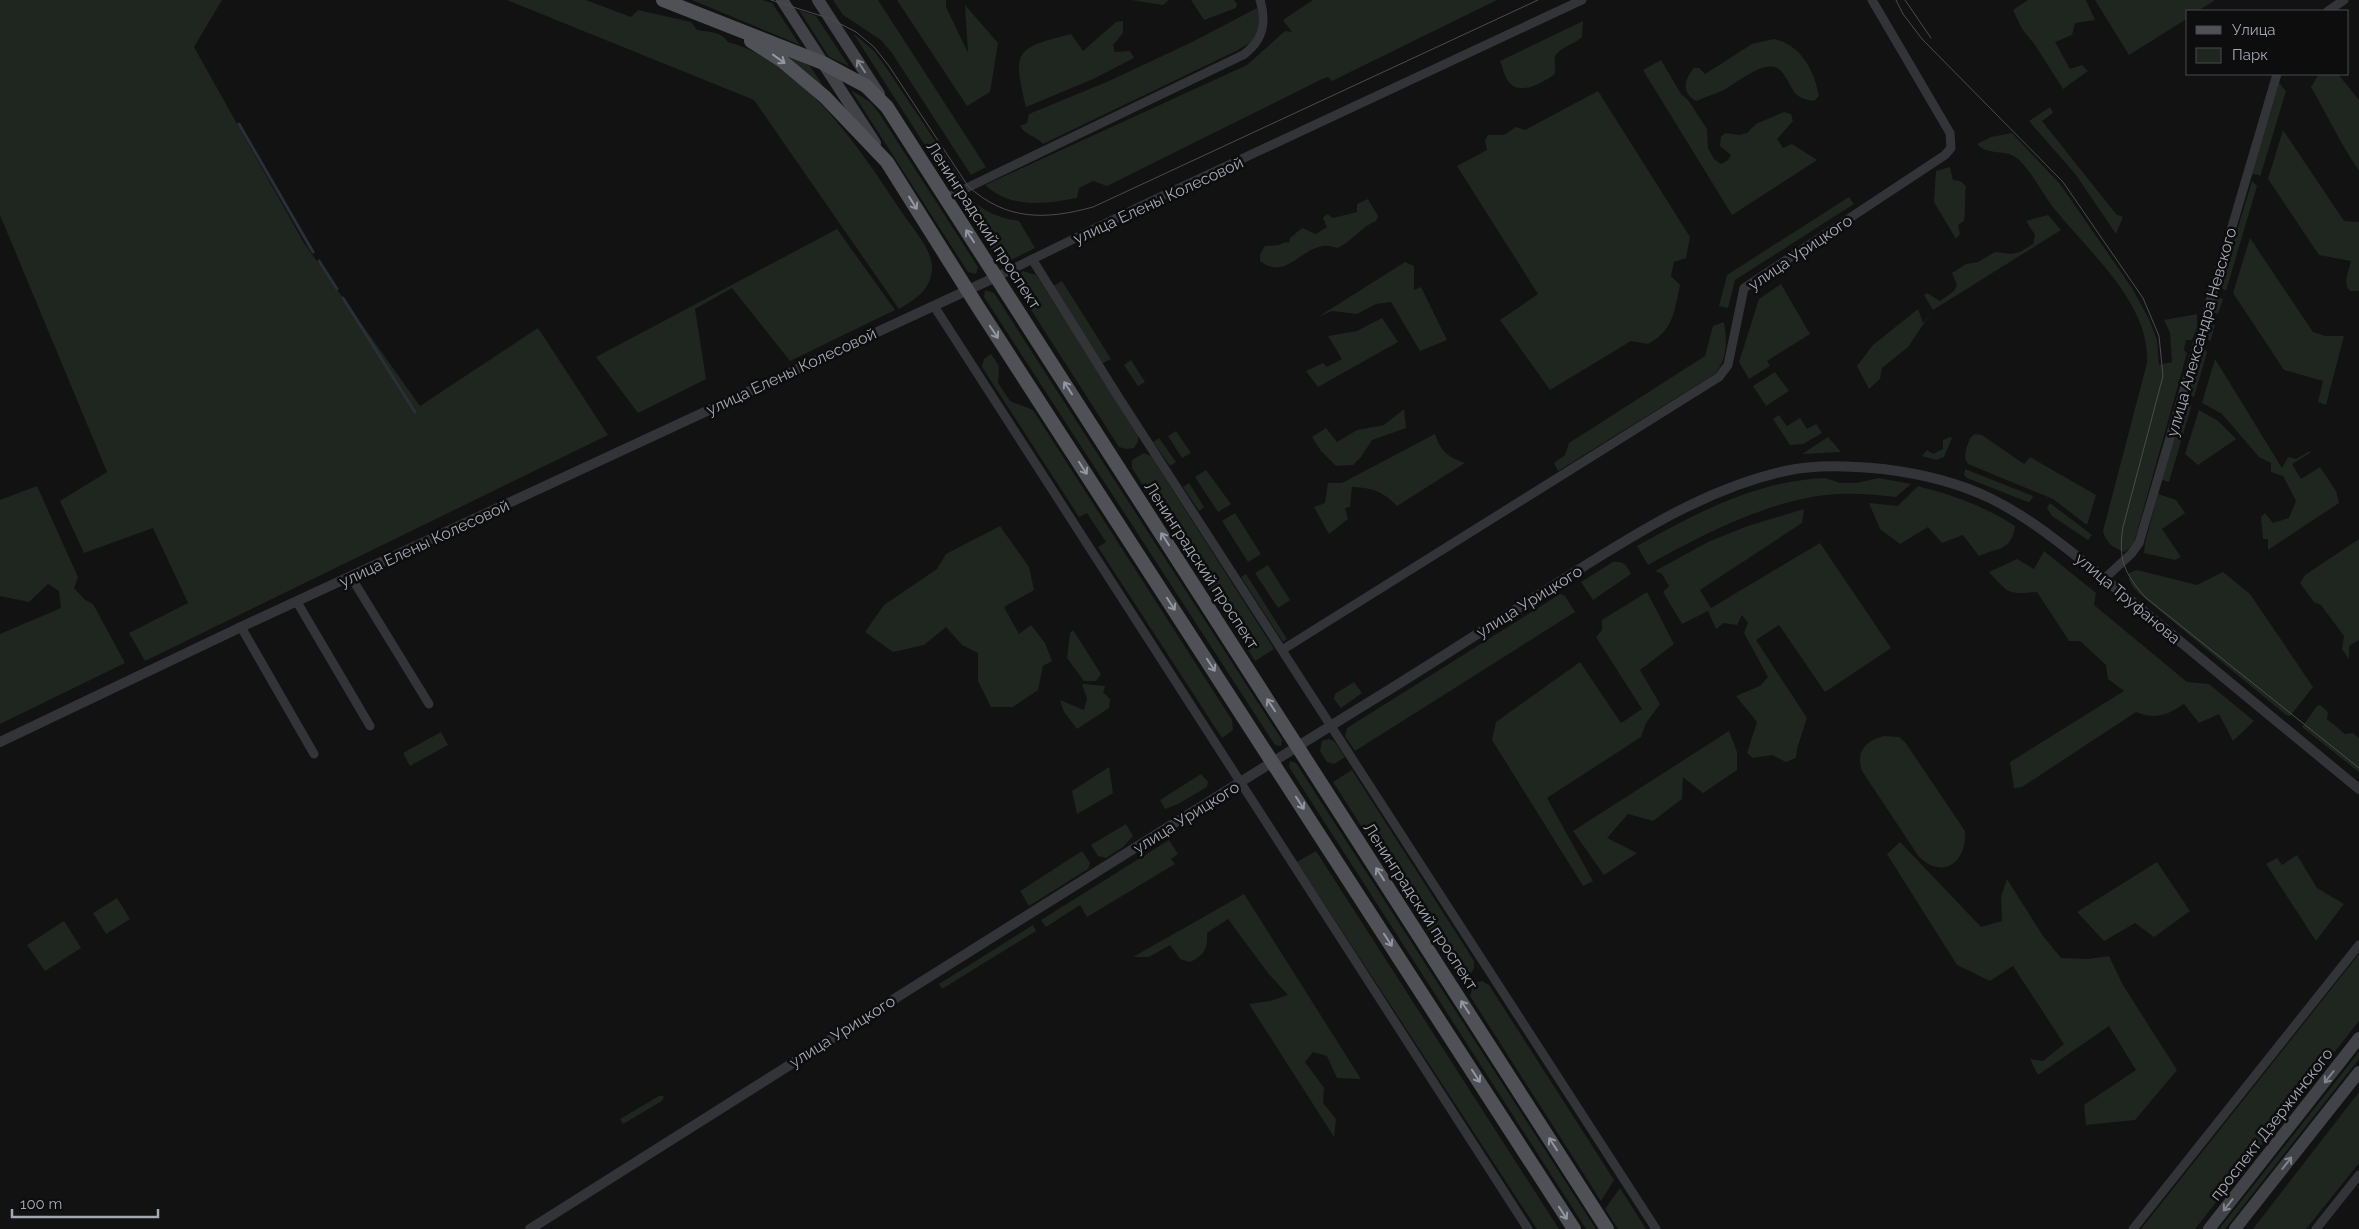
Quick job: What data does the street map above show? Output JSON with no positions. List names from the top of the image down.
{
  "streets": {
    "main road": ["Ленинградский проспект", "проспект Дзержинского"],
    "street": [
      "улица Елены Колесовой",
      "улица Урицкого",
      "улица Александра Невского",
      "улица Труфанова"
    ]
  },
  "crossings": [
    ["улица Елены Колесовой", "Ленинградский проспект"],
    ["Ленинградский проспект", "улица Урицкого"],
    ["улица Урицкого", "улица Труфанова"],
    ["улица Александра Невского", "улица Труфанова"]
  ],
  "legend": ["Улица", "Парк"],
  "scale_bar": "100 m"
}
